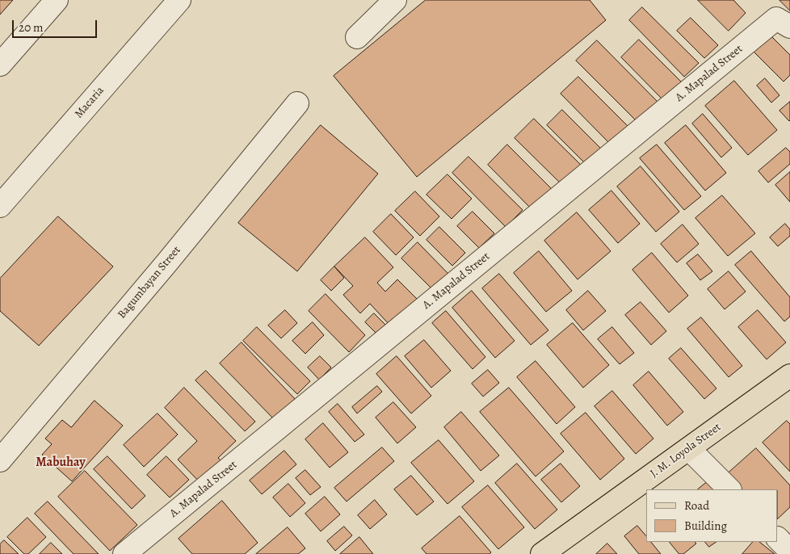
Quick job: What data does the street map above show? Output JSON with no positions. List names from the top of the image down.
{
  "streets": {
    "main road": ["J. M. Loyola Street"],
    "street": ["A. Mapalad Street", "Macaria", "Bagumbayan Street"]
  },
  "districts": ["Mabuhay"],
  "legend": ["Road", "Building"],
  "scale_bar": "20 m"
}
